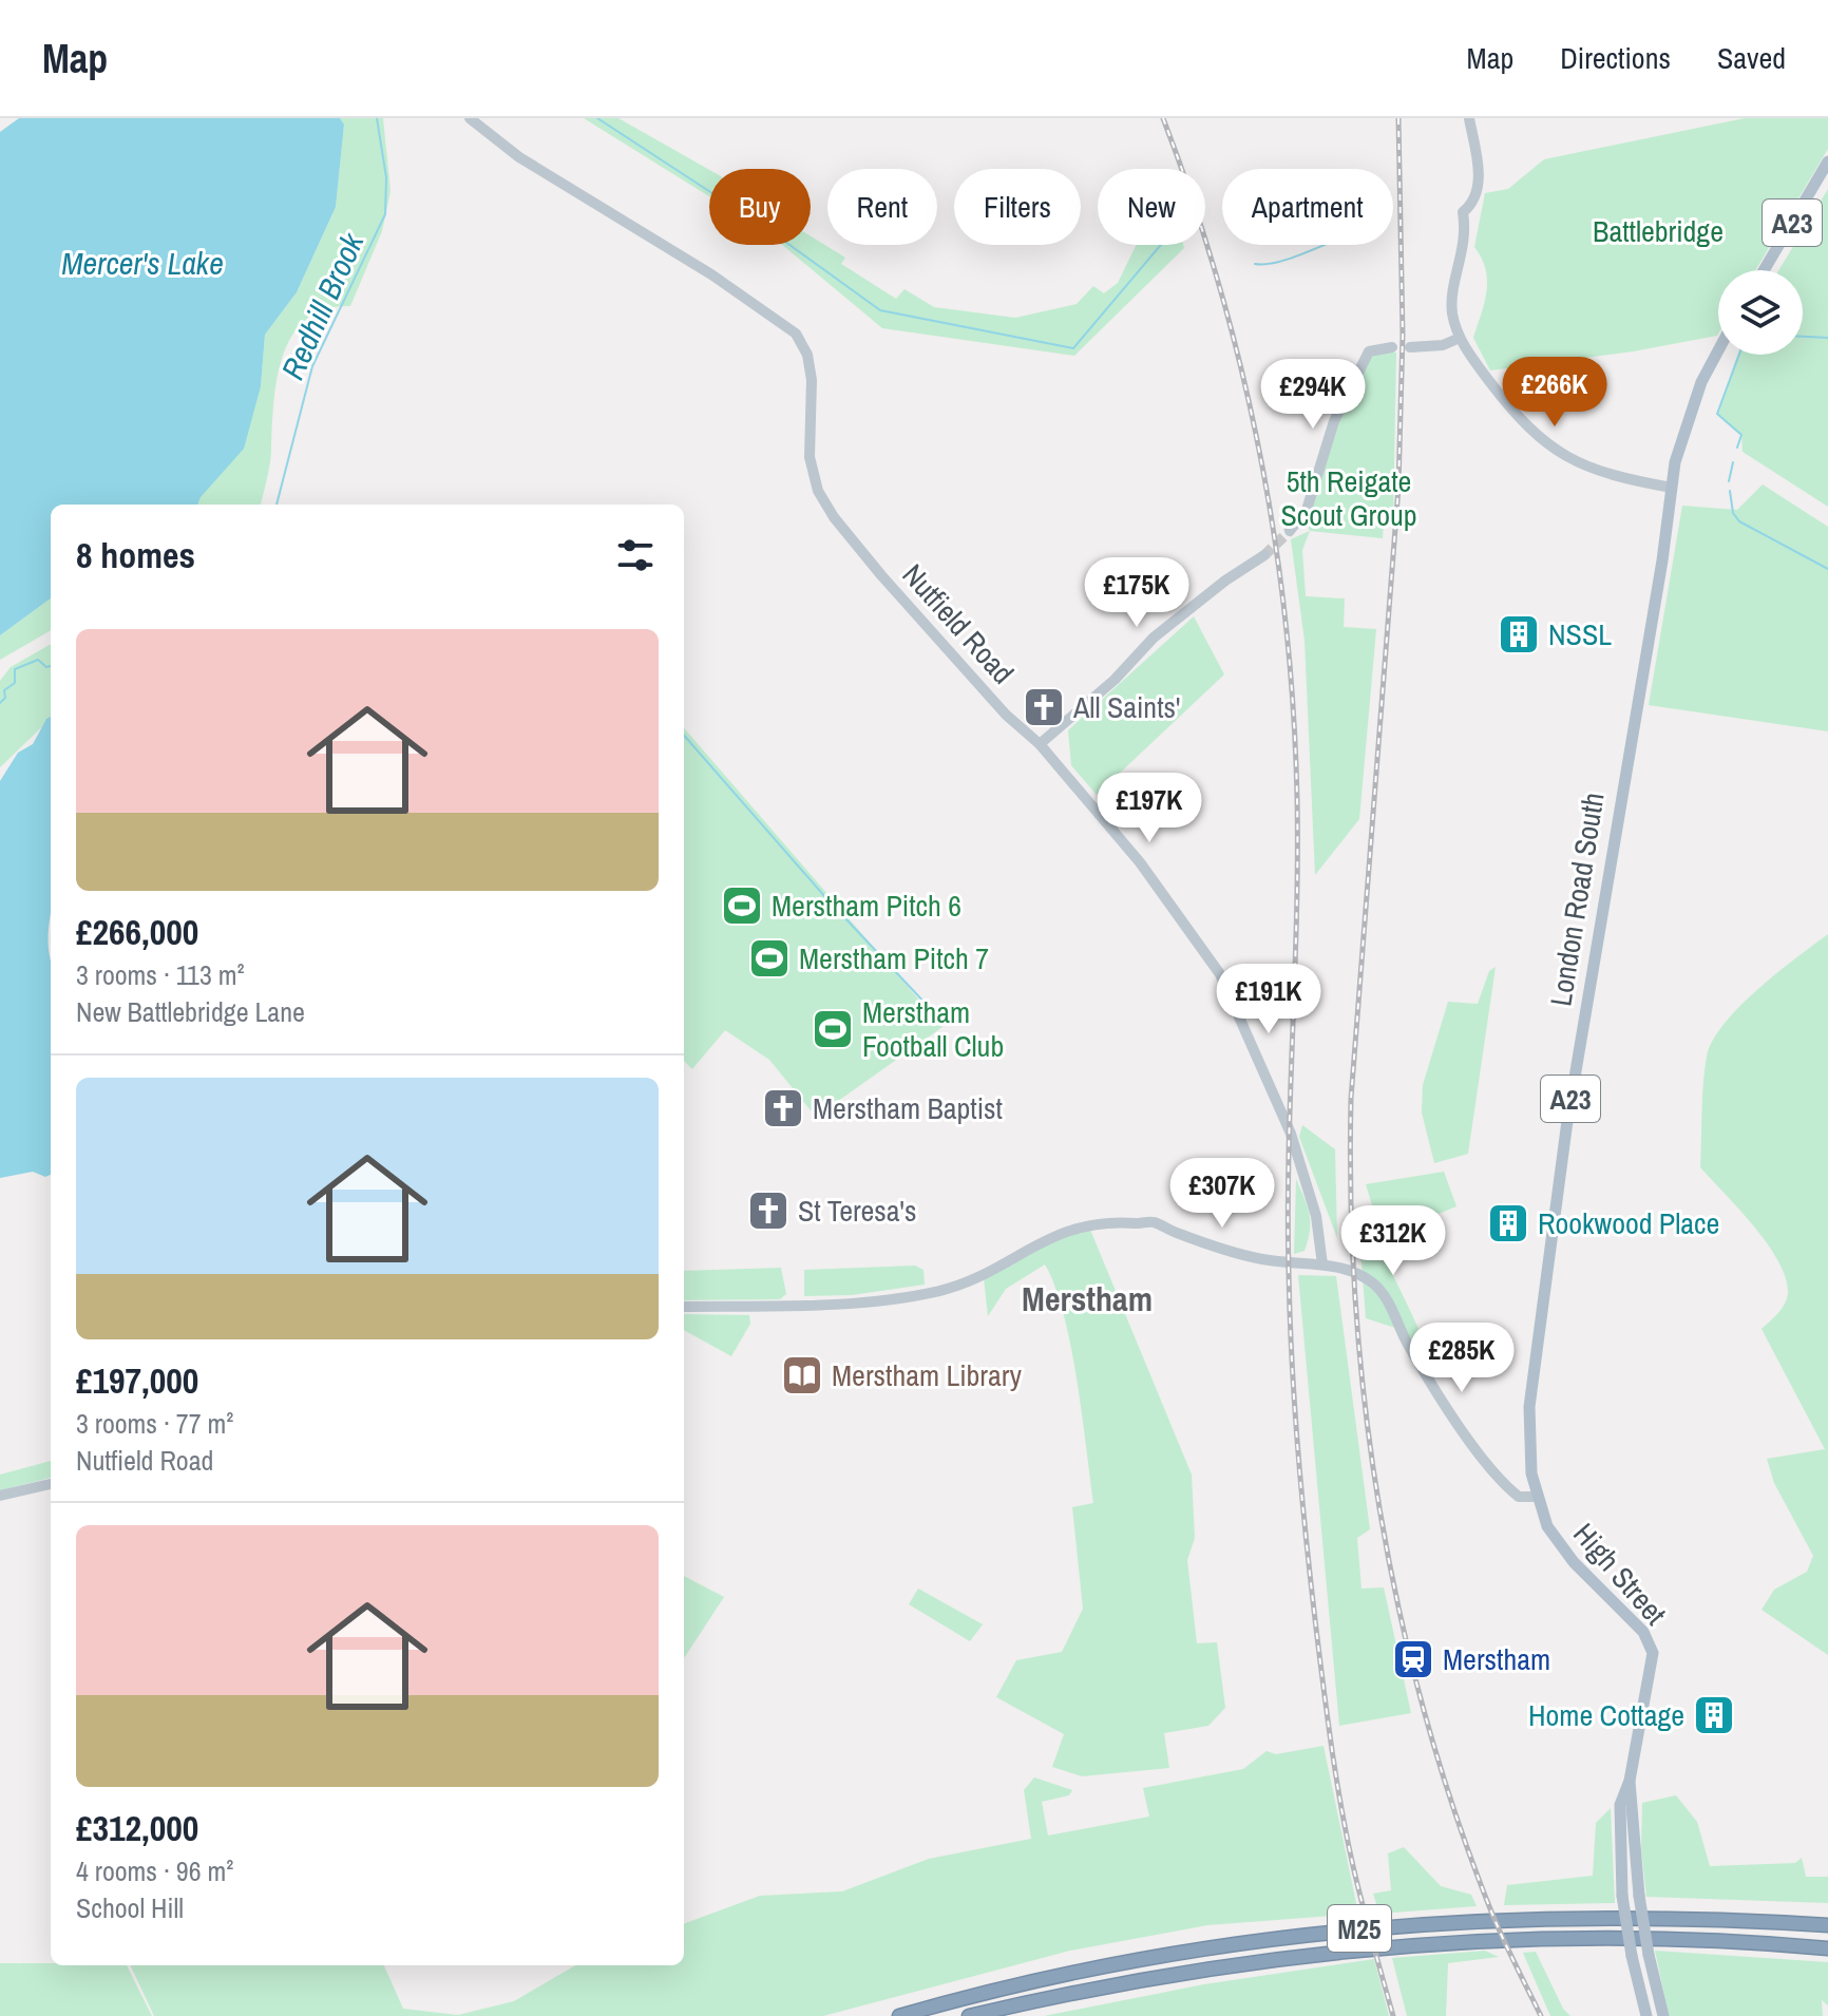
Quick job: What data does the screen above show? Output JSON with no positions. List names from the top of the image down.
{
  "streets": {
    "highway": ["M25"],
    "main road": ["A23", "London Road South", "High Street"],
    "street": ["Nutfield Road"]
  },
  "crossings": [
    ["A23", "High Street"],
    ["London Road South", "High Street"]
  ],
  "districts": ["Merstham"],
  "water": ["Mercer's Lake", "Redhill Brook"],
  "parks": ["Battlebridge", "5th Reigate Scout Group"],
  "places": {
    "building": ["NSSL", "Rookwood Place", "Home Cottage"],
    "church": ["All Saints'", "Merstham Baptist", "St Teresa's"],
    "sports": ["Merstham Pitch 6", "Merstham Pitch 7", "Merstham Football Club"],
    "library": ["Merstham Library"],
    "station": ["Merstham"]
  },
  "page": {
    "header": "Map",
    "nav": ["Map", "Directions", "Saved"],
    "chip": [
      "Buy",
      "Rent",
      "Filters",
      "New",
      "Apartment"
    ],
    "price": [
      "£266K",
      "£294K",
      "£175K",
      "£197K",
      "£191K",
      "£307K",
      "£312K",
      "£285K"
    ],
    "heading": "8 homes",
    "list": [
      {
        "name": "£266,000",
        "note": "3 rooms · 113 m² · New Battlebridge Lane"
      },
      {
        "name": "£197,000",
        "note": "3 rooms · 77 m² · Nutfield Road"
      },
      {
        "name": "£312,000",
        "note": "4 rooms · 96 m² · School Hill"
      }
    ]
  }
}
